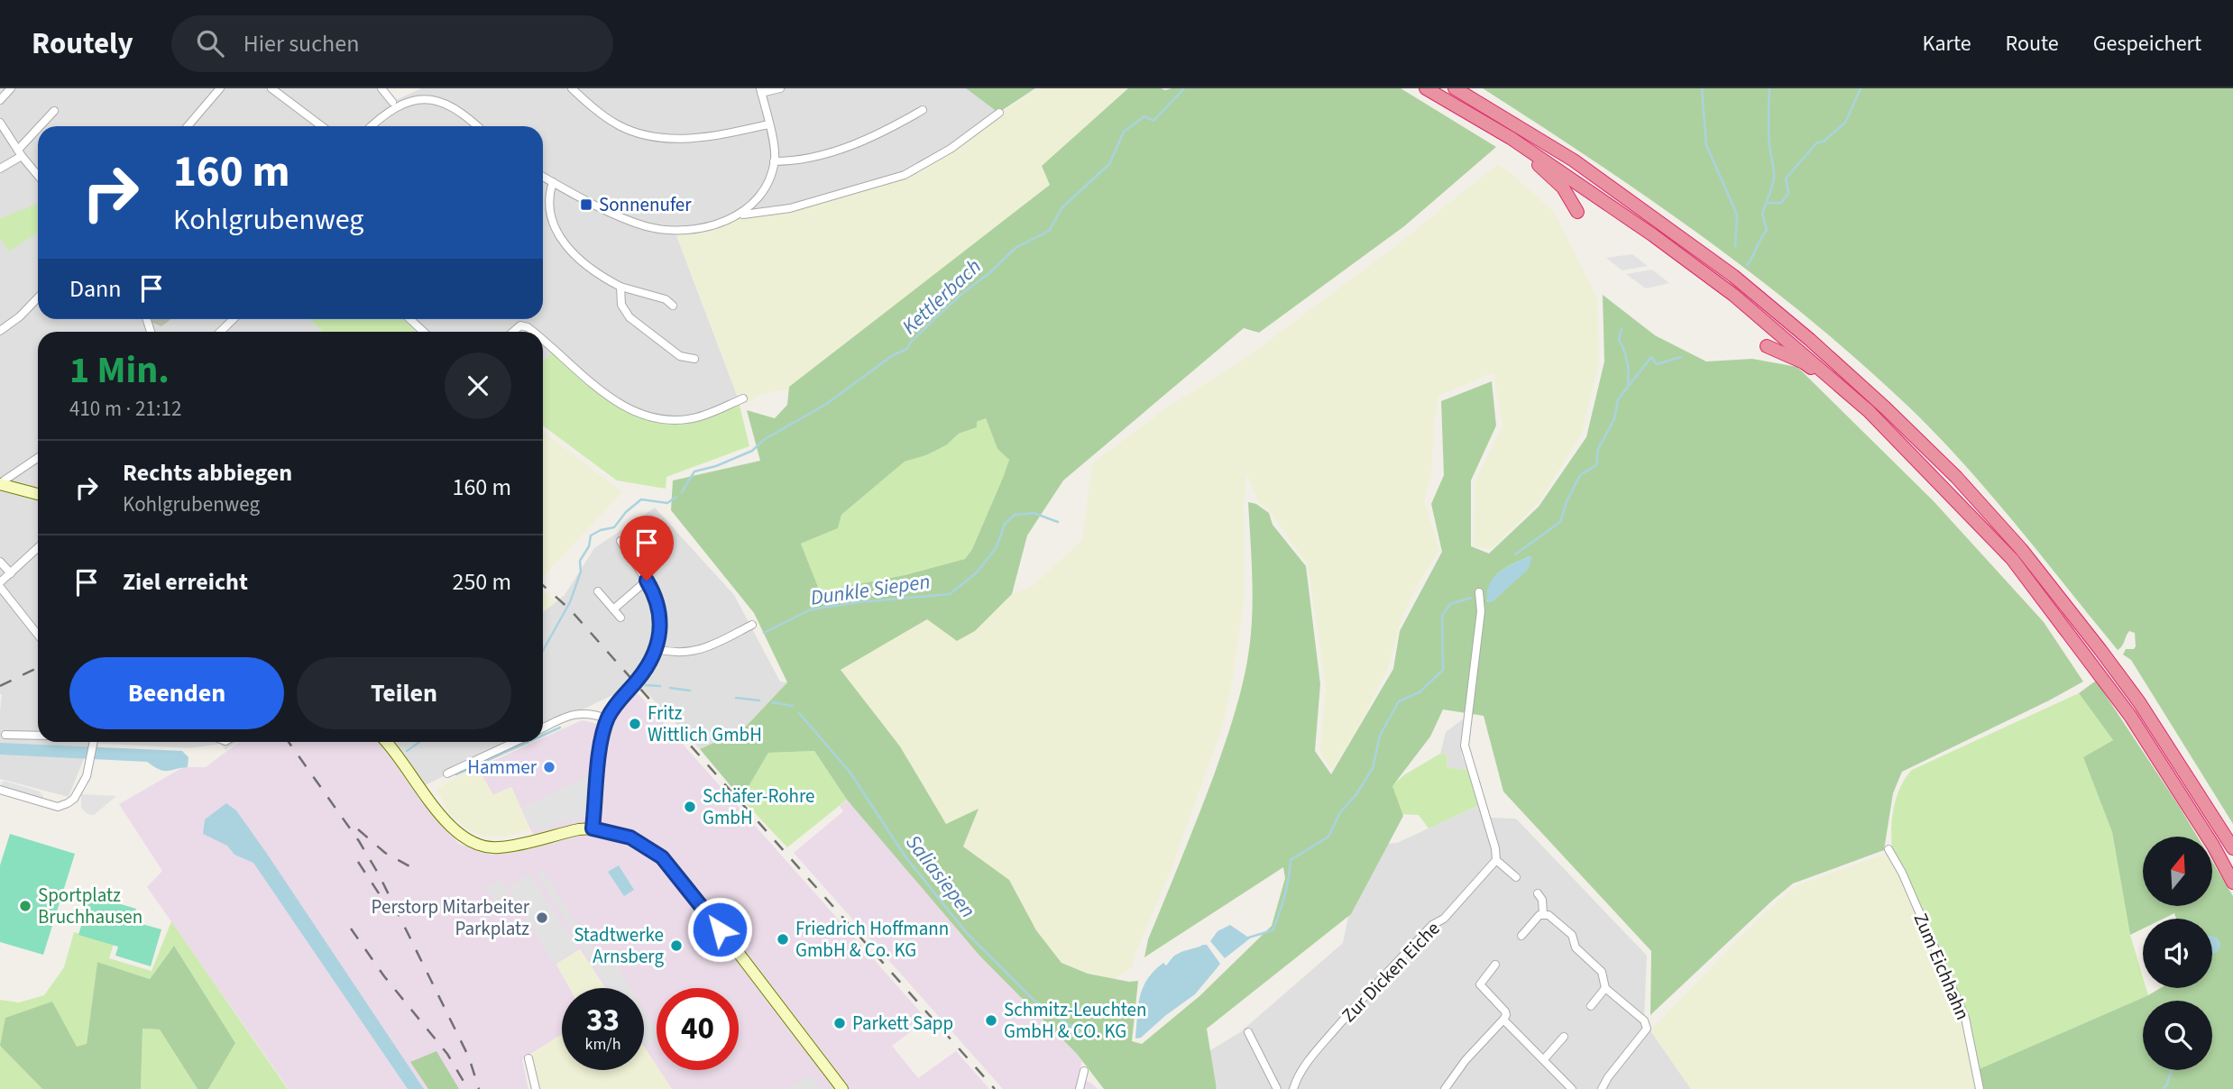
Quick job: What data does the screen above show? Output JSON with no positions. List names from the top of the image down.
{
  "streets": {
    "street": ["Zum Eichhahn", "Zur Dicken Eiche"]
  },
  "water": ["Kettlerbach", "Dunkle Siepen", "Saliasiepen"],
  "places": {
    "transit": ["Sonnenufer"],
    "other": [
      "Fritz Wittlich GmbH",
      "Hammer",
      "Schäfer-Rohre GmbH",
      "Sportplatz Bruchhausen",
      "Perstorp Mitarbeiter Parkplatz",
      "Friedrich Hoffmann GmbH & Co. KG",
      "Stadtwerke Arnsberg",
      "Schmitz-Leuchten GmbH & CO. KG",
      "Parkett Sapp"
    ]
  },
  "north": "top",
  "page": {
    "header": "Routely",
    "search": "Hier suchen",
    "nav": ["Karte", "Route", "Gespeichert"],
    "turn": ["160 m", "Kohlgrubenweg"],
    "then": "Dann",
    "heading": ["1 Min.", "410 m · 21:12"],
    "list": [
      {
        "name": "Rechts abbiegen",
        "note": "Kohlgrubenweg",
        "value": "160 m"
      },
      {
        "name": "Ziel erreicht",
        "value": "250 m"
      }
    ],
    "buttons": ["Beenden", "Teilen"],
    "speed": "33 km/h",
    "limit": "40"
  }
}
